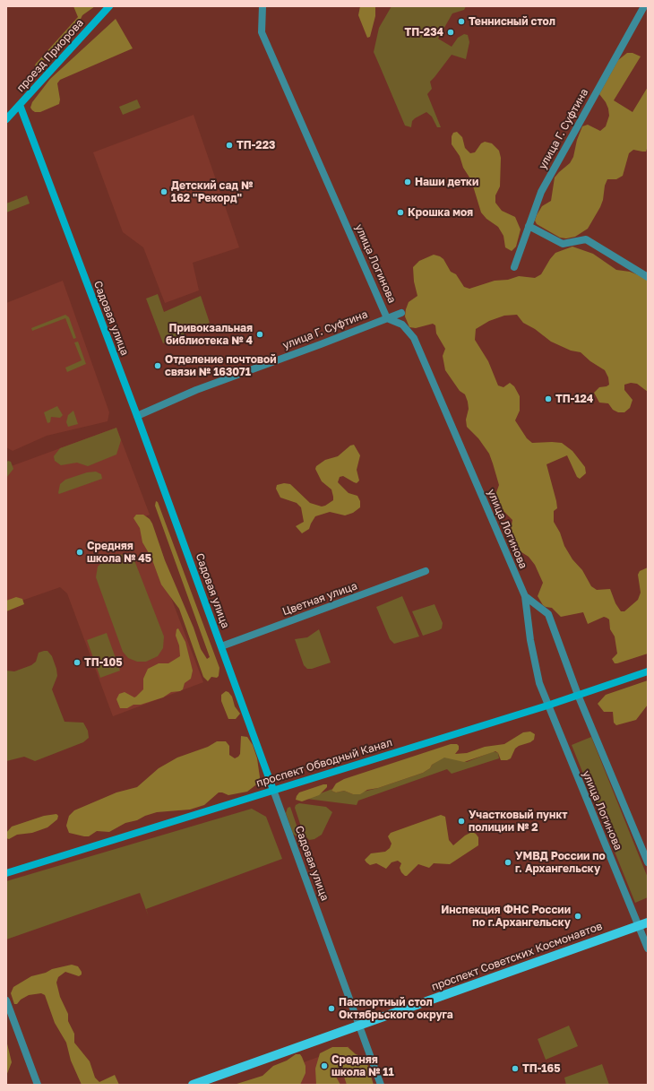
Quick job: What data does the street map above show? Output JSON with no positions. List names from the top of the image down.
{
  "streets": {
    "main road": ["проспект Советских Космонавтов"],
    "street": [
      "проезд Приорова",
      "улица Г. Суфтина",
      "улица Логинова",
      "Садовая улица",
      "Цветная улица",
      "проспект Обводный Канал"
    ]
  },
  "crossings": [
    ["проезд Приорова", "Садовая улица"],
    ["улица Г. Суфтина", "улица Логинова"],
    ["улица Г. Суфтина", "Садовая улица"],
    ["улица Логинова", "проспект Обводный Канал"],
    ["улица Логинова", "проспект Советских Космонавтов"],
    ["Садовая улица", "Цветная улица"],
    ["Садовая улица", "проспект Обводный Канал"],
    ["Садовая улица", "проспект Советских Космонавтов"]
  ],
  "places": [
    "Теннисный стол",
    "ТП-234",
    "ТП-223",
    "Наши детки",
    "Детский сад № 162 \"Рекорд\"",
    "Крошка моя",
    "Привокзальная библиотека № 4",
    "Отделение почтовой связи № 163071",
    "ТП-124",
    "Средняя школа № 45",
    "ТП-105",
    "Участковый пункт полиции № 2",
    "УМВД России по г. Архангельску",
    "Инспекция ФНС России по г.Архангельску",
    "Паспортный стол Октябрьского округа",
    "Средняя школа № 11",
    "ТП-165"
  ]
}
